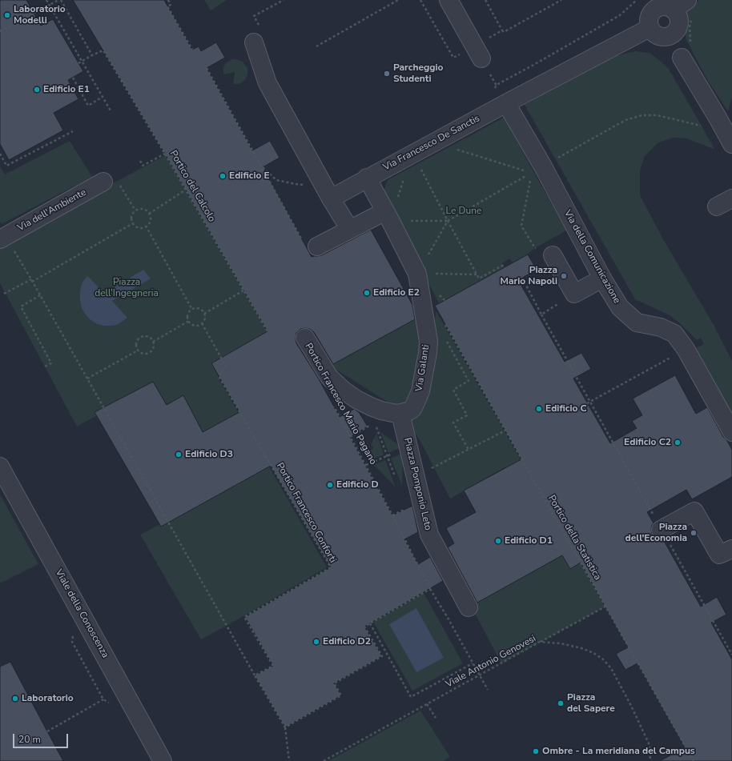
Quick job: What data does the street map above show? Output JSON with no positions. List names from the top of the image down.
{
  "streets": {
    "street": [
      "Via Francesco De Sanctis",
      "Via dell'Ambiente",
      "Via della Comunicazione",
      "Via Galanti",
      "Piazza Pomponio Leto",
      "Viale della Conoscenza"
    ],
    "path": [
      "Portico del Calcolo",
      "Portico Francesco Mario Pagano",
      "Portico Francesco Conforti",
      "Portico della Statistica",
      "Viale Antonio Genovesi"
    ]
  },
  "crossings": [
    ["Via Francesco De Sanctis", "Via della Comunicazione"],
    ["Via Francesco De Sanctis", "Via Galanti"],
    ["Via Galanti", "Piazza Pomponio Leto"],
    ["Portico Francesco Mario Pagano", "Viale Antonio Genovesi"]
  ],
  "parks": ["Le Dune", "Piazza dell'Ingegneria"],
  "places": [
    "Laboratorio Modelli",
    "Parcheggio Studenti",
    "Edificio E1",
    "Edificio E",
    "Piazza Mario Napoli",
    "Edificio E2",
    "Edificio C",
    "Edificio C2",
    "Edificio D3",
    "Edificio D",
    "Piazza dell'Economia",
    "Edificio D1",
    "Edificio D2",
    "Laboratorio",
    "Piazza del Sapere",
    "Ombre - La meridiana del Campus"
  ],
  "scale_bar": "20 m"
}
